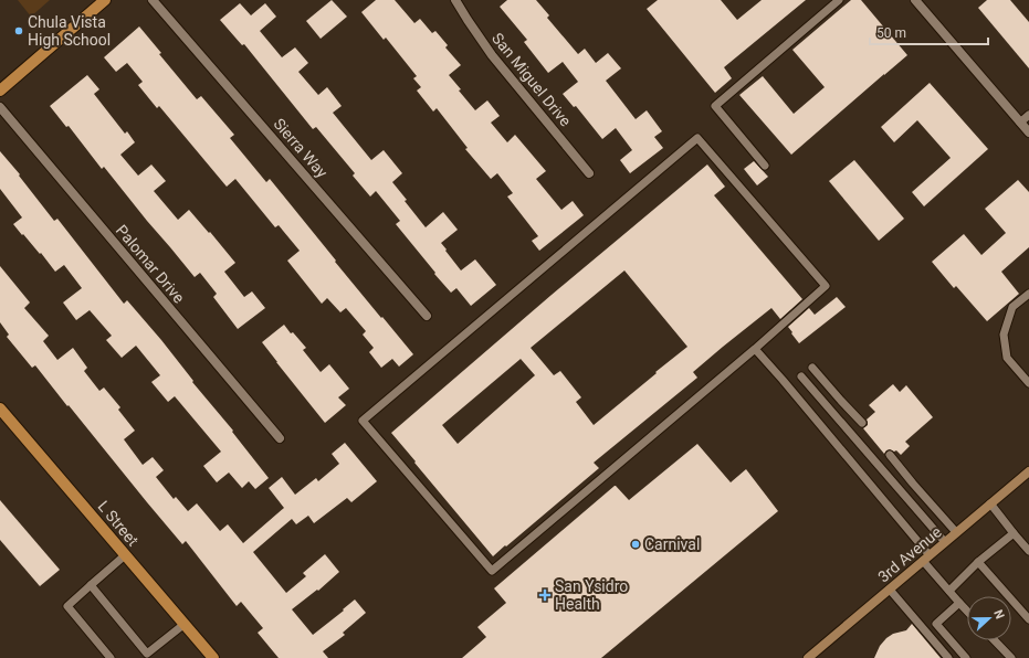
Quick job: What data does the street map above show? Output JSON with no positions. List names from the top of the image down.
{
  "streets": {
    "main road": ["L Street", "3rd Avenue"],
    "street": ["San Miguel Drive", "Sierra Way", "Palomar Drive"]
  },
  "places": {
    "other": ["Chula Vista High School", "Carnival"],
    "health": ["San Ysidro Health"]
  },
  "scale_bar": "50 m",
  "north": "right"
}
